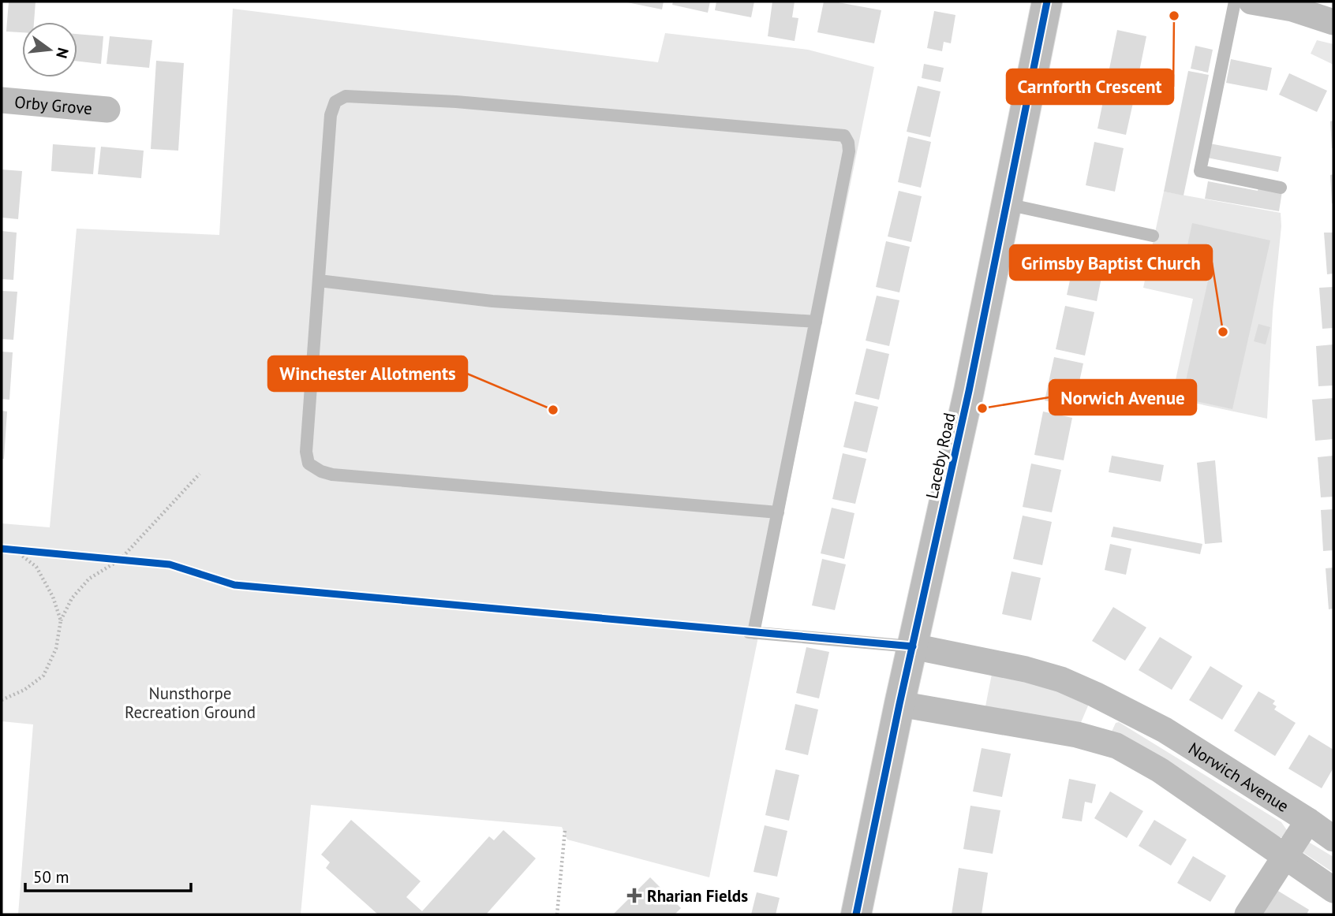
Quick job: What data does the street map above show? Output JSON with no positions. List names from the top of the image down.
{
  "streets": {
    "highway": ["Laceby Road"],
    "street": ["Orby Grove", "Norwich Avenue"]
  },
  "crossings": [
    ["Laceby Road", "Norwich Avenue"]
  ],
  "parks": ["Nunsthorpe Recreation Ground"],
  "places": {
    "other": [
      "Carnforth Crescent",
      "Grimsby Baptist Church",
      "Norwich Avenue",
      "Winchester Allotments"
    ],
    "health": ["Rharian Fields"]
  },
  "scale_bar": "50 m",
  "north": "right"
}
